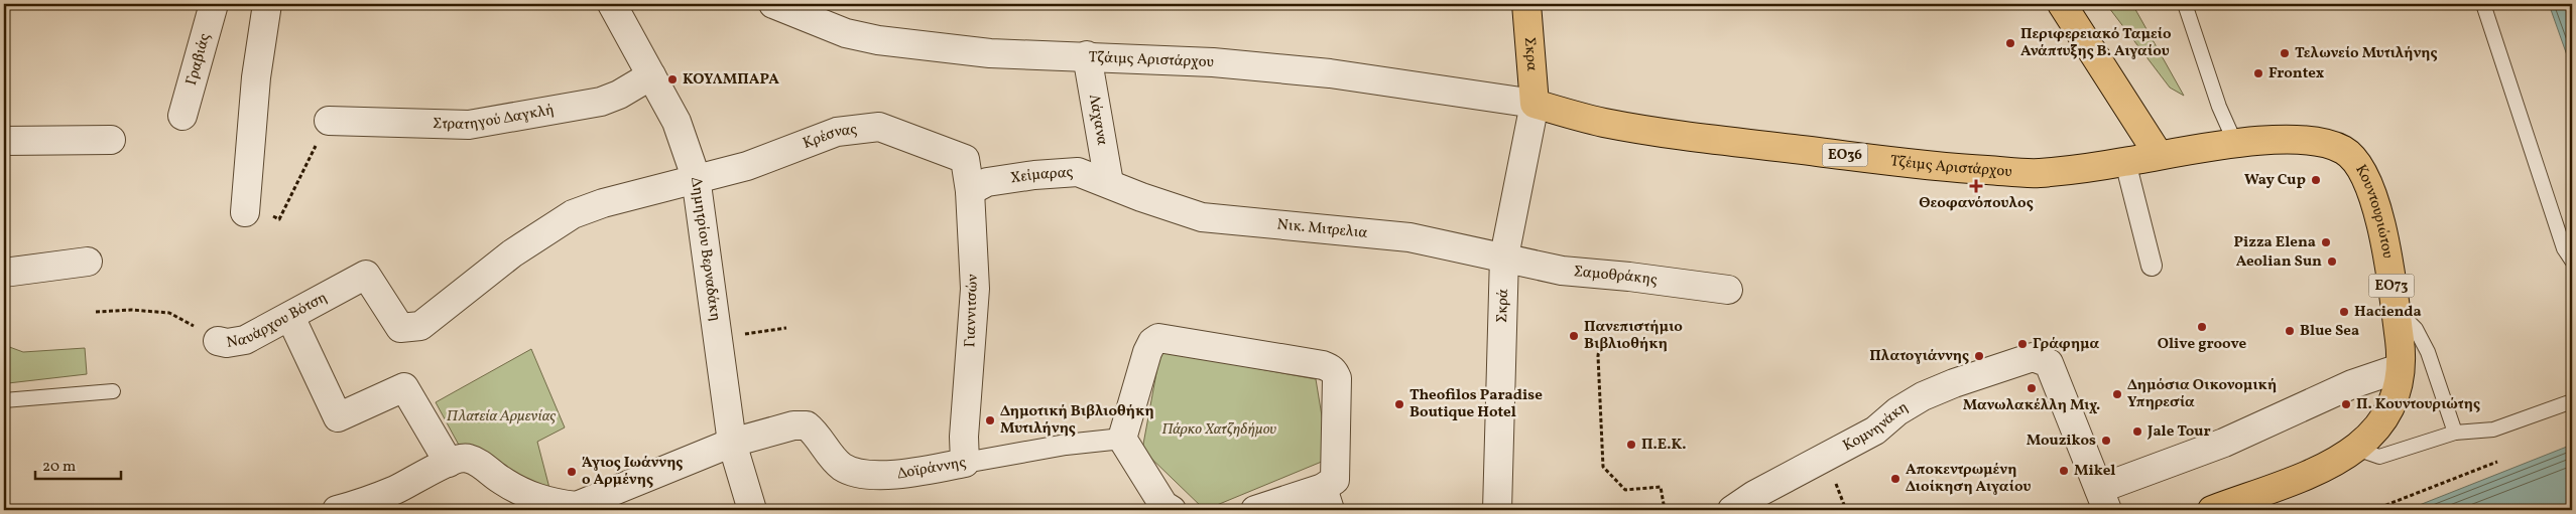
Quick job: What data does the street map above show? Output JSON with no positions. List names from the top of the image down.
{
  "streets": {
    "main road": [
      "Σκρα",
      "ΕΟ36",
      "Τζέιμς Αριστάρχου",
      "Κουντουριώτου",
      "ΕΟ73"
    ],
    "street": [
      "Γραβιάς",
      "Τζάιμς Αριστάρχου",
      "Στρατηγού Δαγκλή",
      "Λάχανα",
      "Κρέσνας",
      "Χείμαρας",
      "Νικ. Μιτρελια",
      "Δημητρίου Βερναδάκη",
      "Σαμοθράκης",
      "Σκρά",
      "Γιαννιτσών",
      "Ναυάρχου Βότση",
      "Κομνηνάκη",
      "Δοϊράννης"
    ]
  },
  "crossings": [
    ["Σκρα", "Τζάιμς Αριστάρχου"],
    ["Σκρα", "Τζέιμς Αριστάρχου"],
    ["Σκρα", "Σκρά"],
    ["Τζάιμς Αριστάρχου", "Λάχανα"],
    ["Τζάιμς Αριστάρχου", "Τζέιμς Αριστάρχου"],
    ["Τζάιμς Αριστάρχου", "Σκρά"],
    ["Στρατηγού Δαγκλή", "Δημητρίου Βερναδάκη"],
    ["Λάχανα", "Χείμαρας"],
    ["Κρέσνας", "Δημητρίου Βερναδάκη"],
    ["Κρέσνας", "Γιαννιτσών"],
    ["Κρέσνας", "Ναυάρχου Βότση"],
    ["Τζέιμς Αριστάρχου", "Κουντουριώτου"],
    ["Τζέιμς Αριστάρχου", "Σκρά"],
    ["Χείμαρας", "Νικ. Μιτρελια"],
    ["Χείμαρας", "Γιαννιτσών"],
    ["Νικ. Μιτρελια", "Σαμοθράκης"],
    ["Νικ. Μιτρελια", "Σκρά"],
    ["Δημητρίου Βερναδάκη", "Δοϊράννης"],
    ["Σαμοθράκης", "Σκρά"],
    ["Γιαννιτσών", "Δοϊράννης"]
  ],
  "parks": ["Πλατεία Αρμενίας", "Πάρκο Χατζηδήμου"],
  "places": {
    "other": [
      "Περιφερειακό Ταμείο Ανάπτυξης Β. Αιγαίου",
      "Τελωνείο Μυτιλήνης",
      "Frontex",
      "ΚΟΥΛΜΠΑΡΑ",
      "Way Cup",
      "Pizza Elena",
      "Aeolian Sun",
      "Hacienda",
      "Olive groove",
      "Blue Sea",
      "Πανεπιστήμιο Βιβλιοθήκη",
      "Γράφημα",
      "Πλατογιάννης",
      "Μανωλακέλλη Μιχ.",
      "Δημόσια Οικονομική Υπηρεσία",
      "Theofilos Paradise Boutique Hotel",
      "Π. Κουντουριώτης",
      "Δημοτική Βιβλιοθήκη Μυτιλήνης",
      "Jale Tour",
      "Mouzikos",
      "Π.Ε.Κ.",
      "Mikel",
      "Άγιος Ιωάννης ο Αρμένης",
      "Αποκεντρωμένη Διοίκηση Αιγαίου"
    ],
    "health": ["Θεοφανόπουλος"]
  },
  "scale_bar": "20 m"
}
